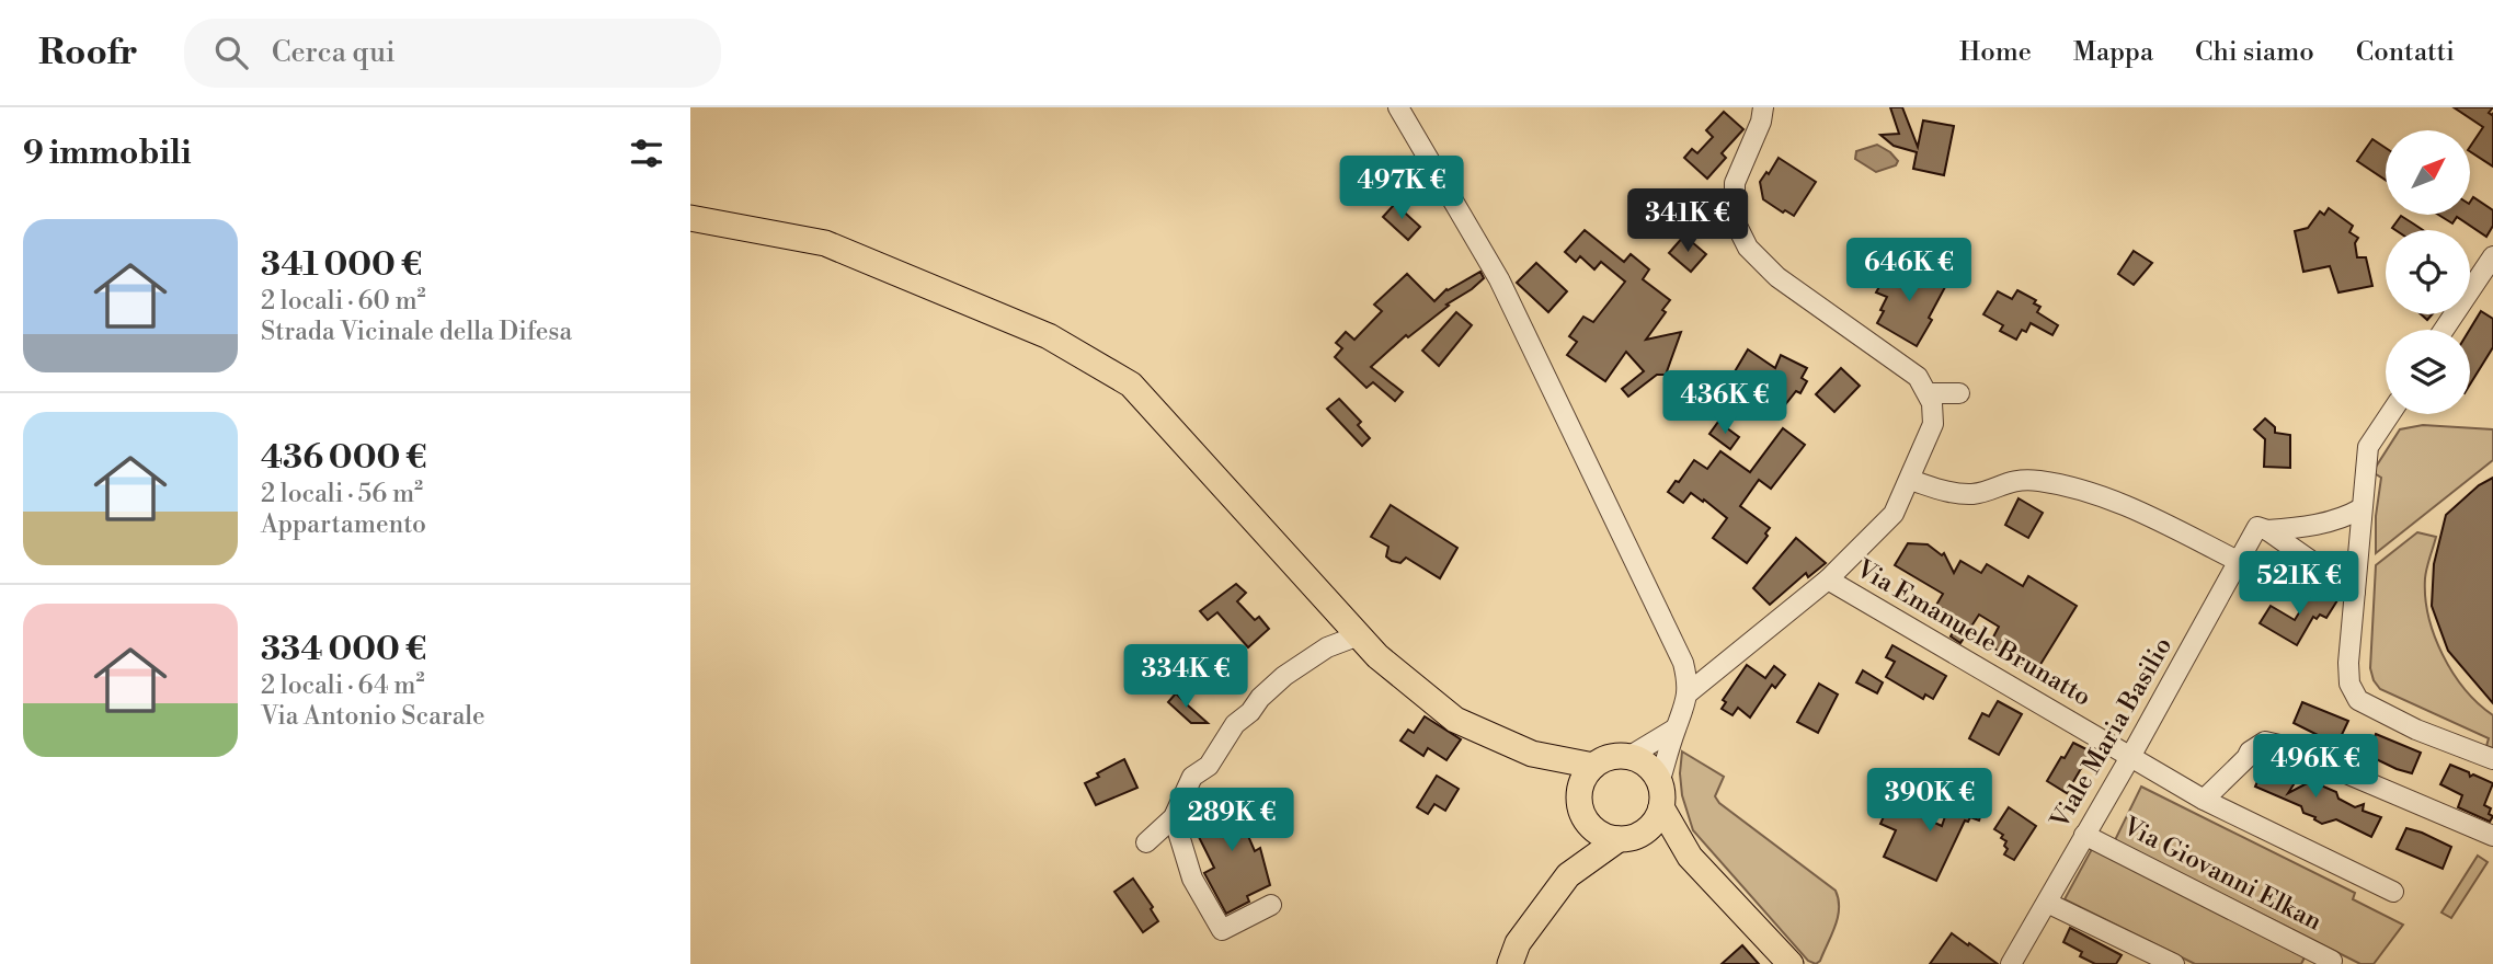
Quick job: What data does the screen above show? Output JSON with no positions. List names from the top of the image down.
{
  "streets": {
    "street": ["Via Emanuele Brunatto", "Viale Maria Basilio", "Via Giovanni Elkan"]
  },
  "crossings": [
    ["Via Emanuele Brunatto", "Viale Maria Basilio"],
    ["Viale Maria Basilio", "Via Giovanni Elkan"]
  ],
  "north": "top right",
  "page": {
    "header": "Roofr",
    "search": "Cerca qui",
    "nav": [
      "Home",
      "Mappa",
      "Chi siamo",
      "Contatti"
    ],
    "heading": "9 immobili",
    "price": [
      "497K €",
      "341K €",
      "646K €",
      "436K €",
      "521K €",
      "334K €",
      "496K €",
      "390K €",
      "289K €"
    ],
    "list": [
      {
        "name": "341 000 €",
        "note": "2 locali · 60 m² · Strada Vicinale della Difesa"
      },
      {
        "name": "436 000 €",
        "note": "2 locali · 56 m² · Appartamento"
      },
      {
        "name": "334 000 €",
        "note": "2 locali · 64 m² · Via Antonio Scarale"
      }
    ]
  }
}
